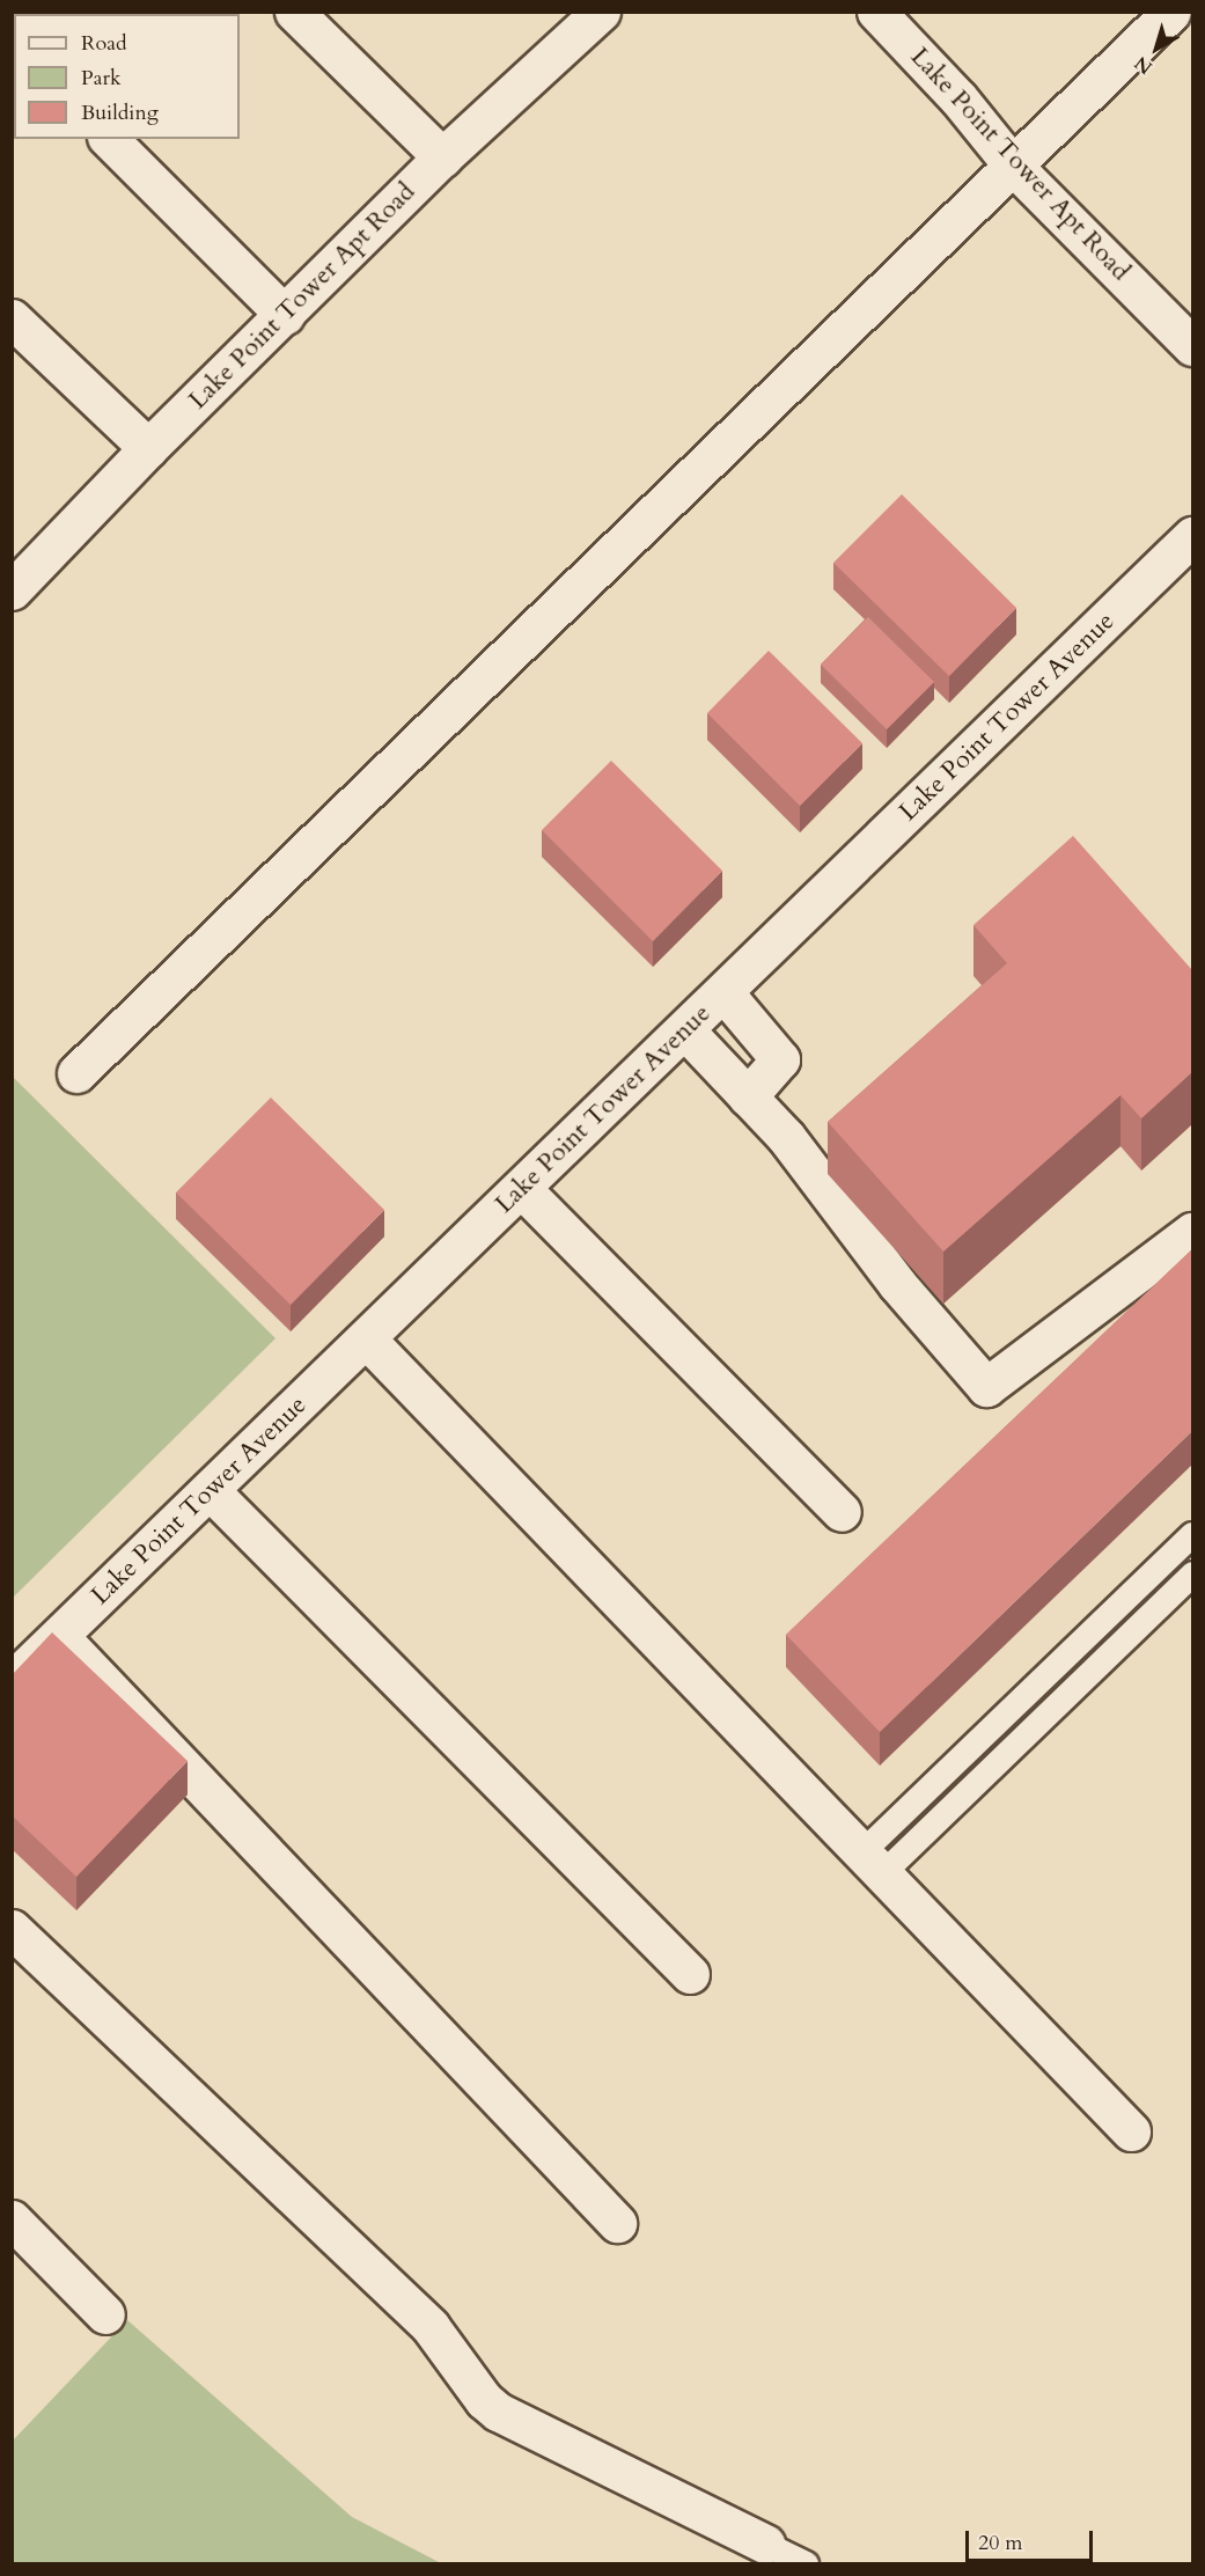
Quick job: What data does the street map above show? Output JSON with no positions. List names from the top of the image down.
{
  "streets": {
    "street": ["Lake Point Tower Apt Road", "Lake Point Tower Avenue"]
  },
  "legend": ["Road", "Park", "Building"],
  "scale_bar": "20 m",
  "north": "bottom left"
}
